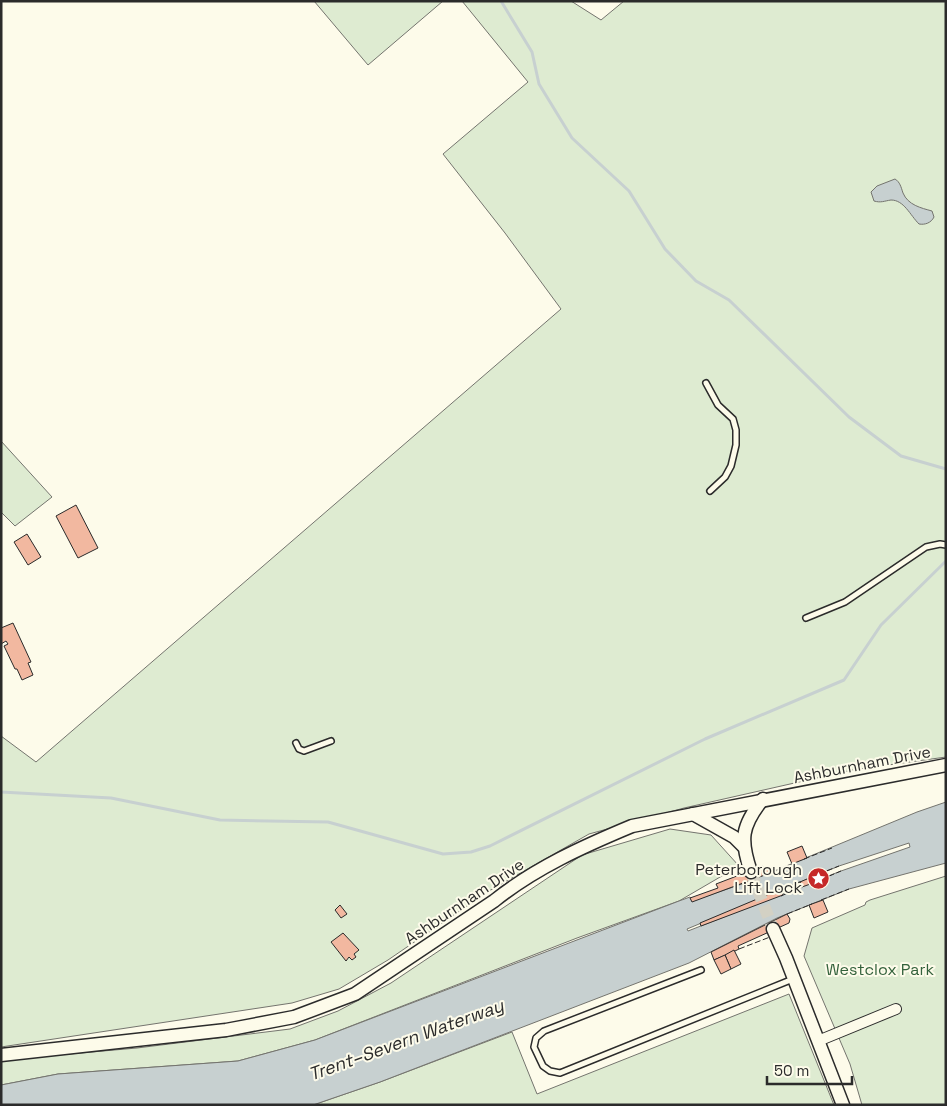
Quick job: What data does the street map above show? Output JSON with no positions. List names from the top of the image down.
{
  "streets": {
    "street": ["Ashburnham Drive"]
  },
  "water": ["Trent–Severn Waterway"],
  "parks": ["Westclox Park"],
  "places": {
    "place": ["Peterborough Lift Lock"]
  },
  "scale_bar": "50 m"
}
